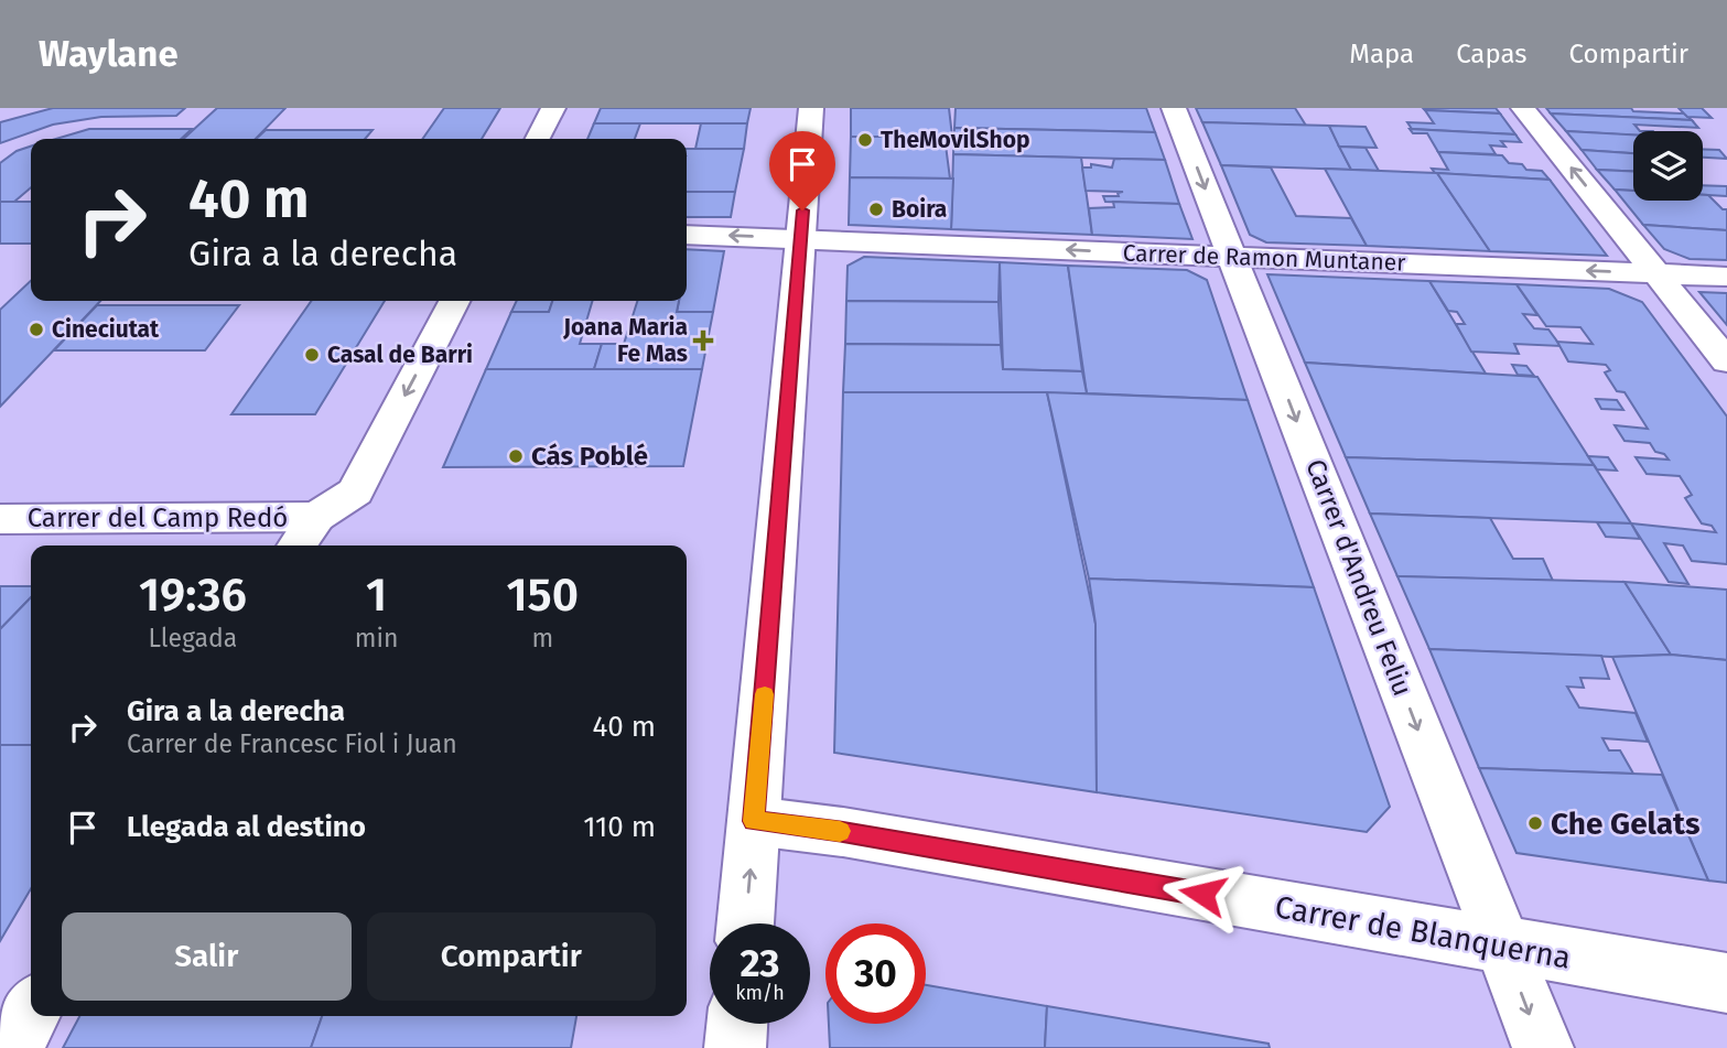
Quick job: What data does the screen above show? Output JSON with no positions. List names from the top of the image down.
{
  "streets": {
    "street": [
      "Carrer de Ramon Muntaner",
      "Carrer del Camp Redó",
      "Carrer d'Andreu Feliu",
      "Carrer de Blanquerna"
    ]
  },
  "crossings": [
    ["Carrer de Ramon Muntaner", "Carrer d'Andreu Feliu"],
    ["Carrer d'Andreu Feliu", "Carrer de Blanquerna"]
  ],
  "one_way": ["Carrer de Ramon Muntaner", "Carrer d'Andreu Feliu"],
  "places": {
    "other": [
      "TheMovilShop",
      "Boira",
      "Cineciutat",
      "Casal de Barri",
      "Cás Poblé",
      "Che Gelats"
    ],
    "health": ["Joana Maria Fe Mas"]
  },
  "page": {
    "header": "Waylane",
    "nav": ["Mapa", "Capas", "Compartir"],
    "turn": ["40 m", "Gira a la derecha"],
    "eta": [
      "19:36",
      "Llegada",
      "1",
      "min",
      "150",
      "m"
    ],
    "list": [
      {
        "name": "Gira a la derecha",
        "note": "Carrer de Francesc Fiol i Juan",
        "value": "40 m"
      },
      {
        "name": "Llegada al destino",
        "value": "110 m"
      }
    ],
    "buttons": ["Salir", "Compartir"],
    "speed": "23 km/h",
    "limit": "30"
  }
}
